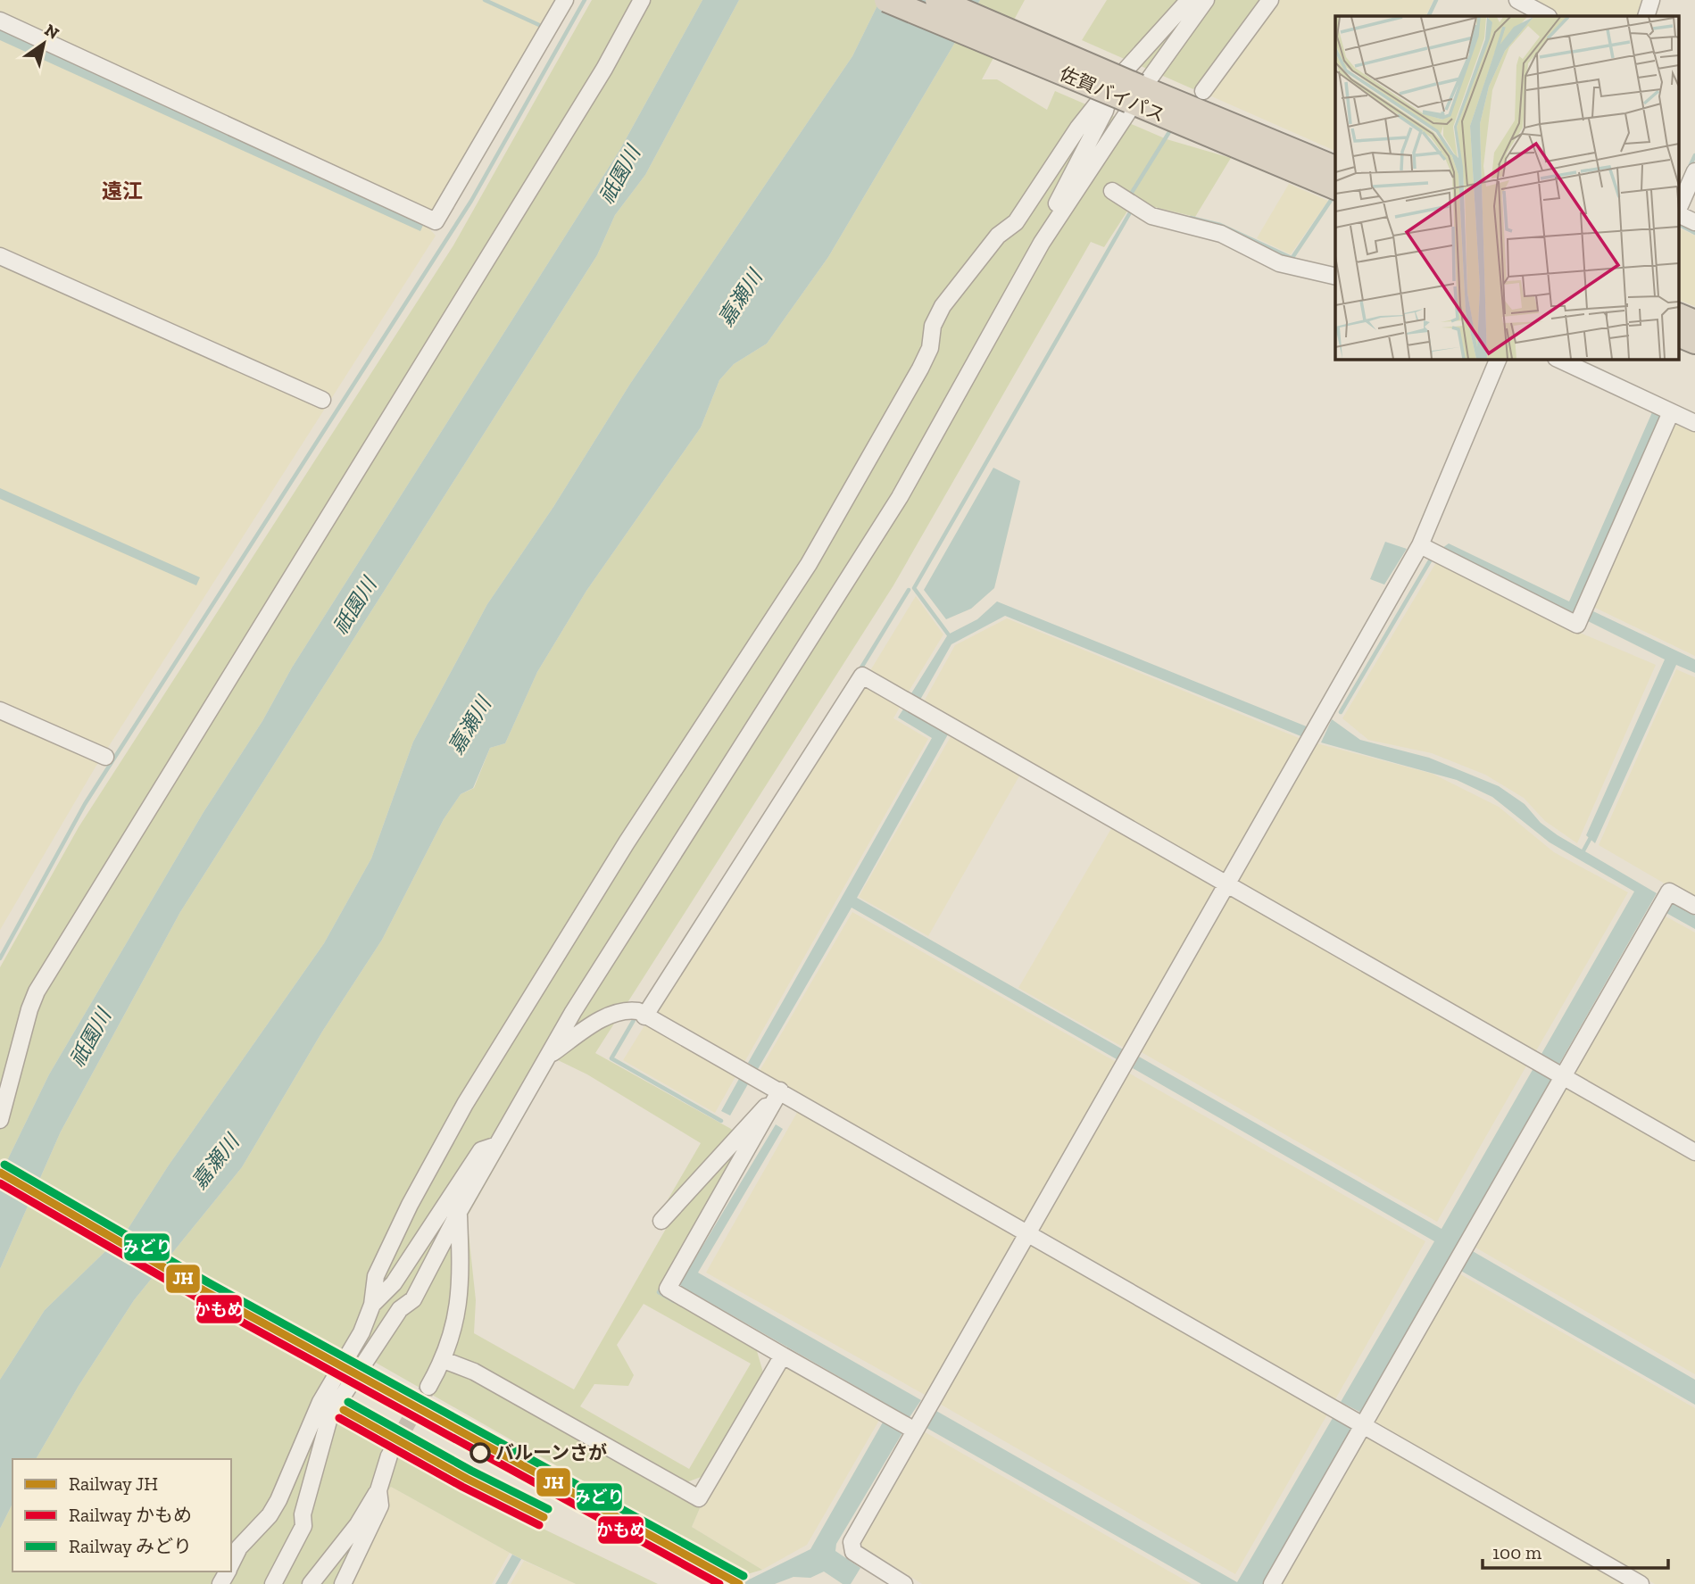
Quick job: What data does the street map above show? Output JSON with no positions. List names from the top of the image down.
{
  "streets": {
    "highway": ["佐賀バイパス"]
  },
  "districts": ["遠江"],
  "water": ["祇園川", "嘉瀬川"],
  "places": ["バルーンさが"],
  "lines": ["rail line みどり", "rail line JH", "rail line かもめ"],
  "legend": ["Railway JH", "Railway かもめ", "Railway みどり"],
  "scale_bar": "100 m",
  "north": "top right"
}
